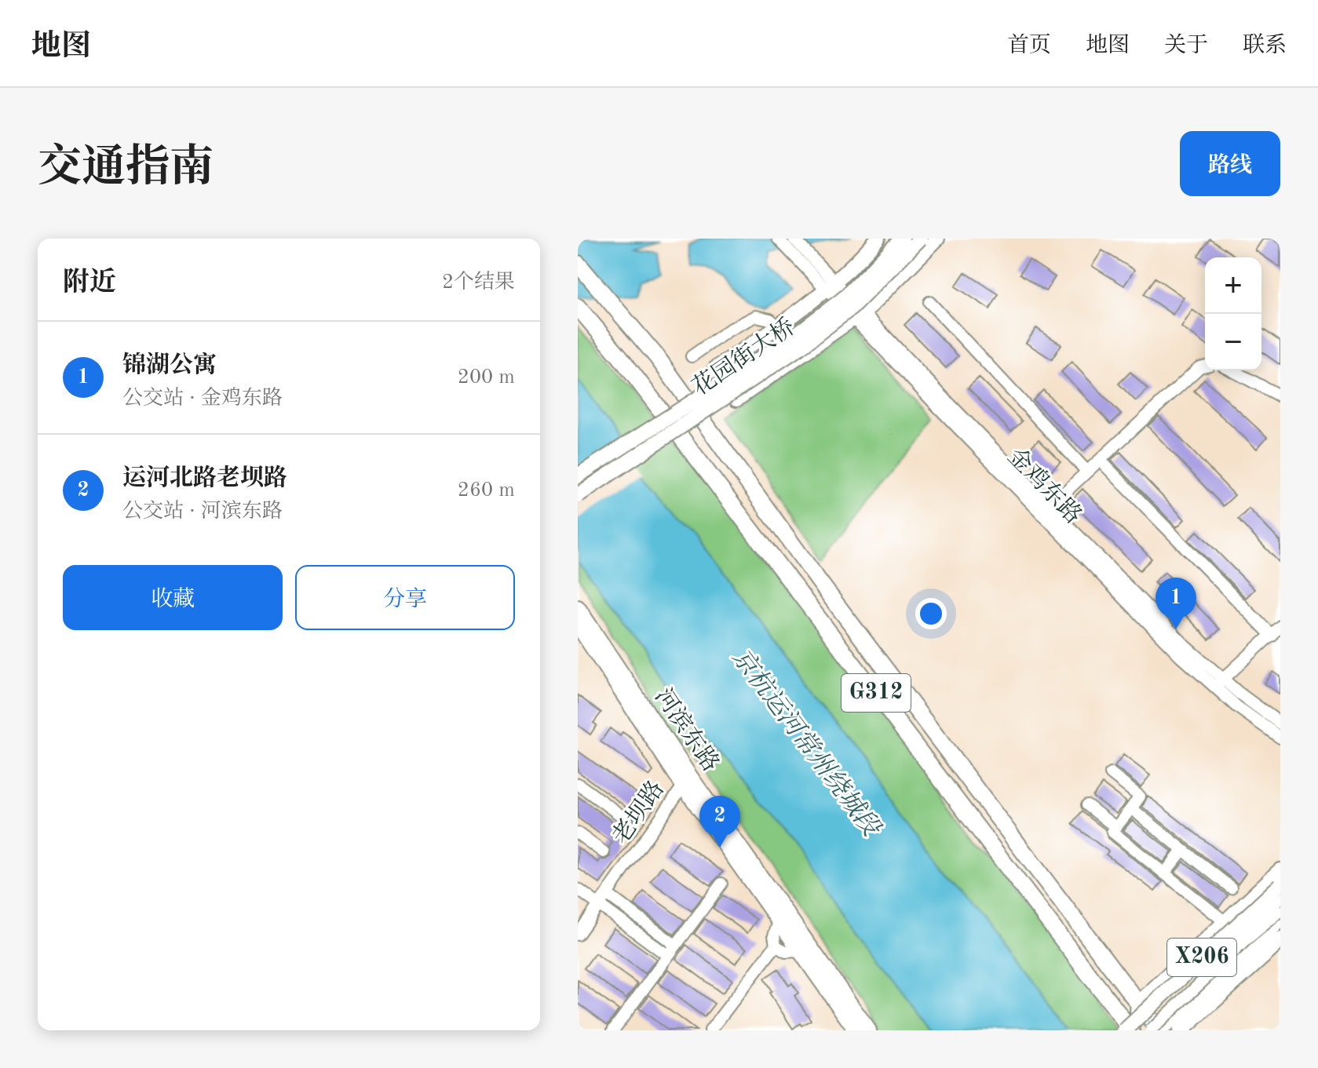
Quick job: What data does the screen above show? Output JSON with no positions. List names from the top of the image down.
{
  "streets": {
    "highway": ["G312"],
    "main road": ["花园街大桥", "河滨东路", "X206"],
    "street": ["金鸡东路", "老坝路"]
  },
  "crossings": [
    ["G312", "X206"],
    ["河滨东路", "老坝路"]
  ],
  "water": ["京杭运河常州绕城段"],
  "page": {
    "header": "地图",
    "nav": [
      "首页",
      "地图",
      "关于",
      "联系"
    ],
    "title": "交通指南",
    "buttons": [
      "路线",
      ["收藏", "分享"]
    ],
    "heading": ["附近", "2个结果"],
    "map_buttons": ["+", "−"],
    "list": [
      {
        "mark": "1",
        "name": "锦湖公寓",
        "note": "公交站 · 金鸡东路",
        "value": "200 m"
      },
      {
        "mark": "2",
        "name": "运河北路老坝路",
        "note": "公交站 · 河滨东路",
        "value": "260 m"
      }
    ],
    "pins": ["1", "2"]
  }
}
